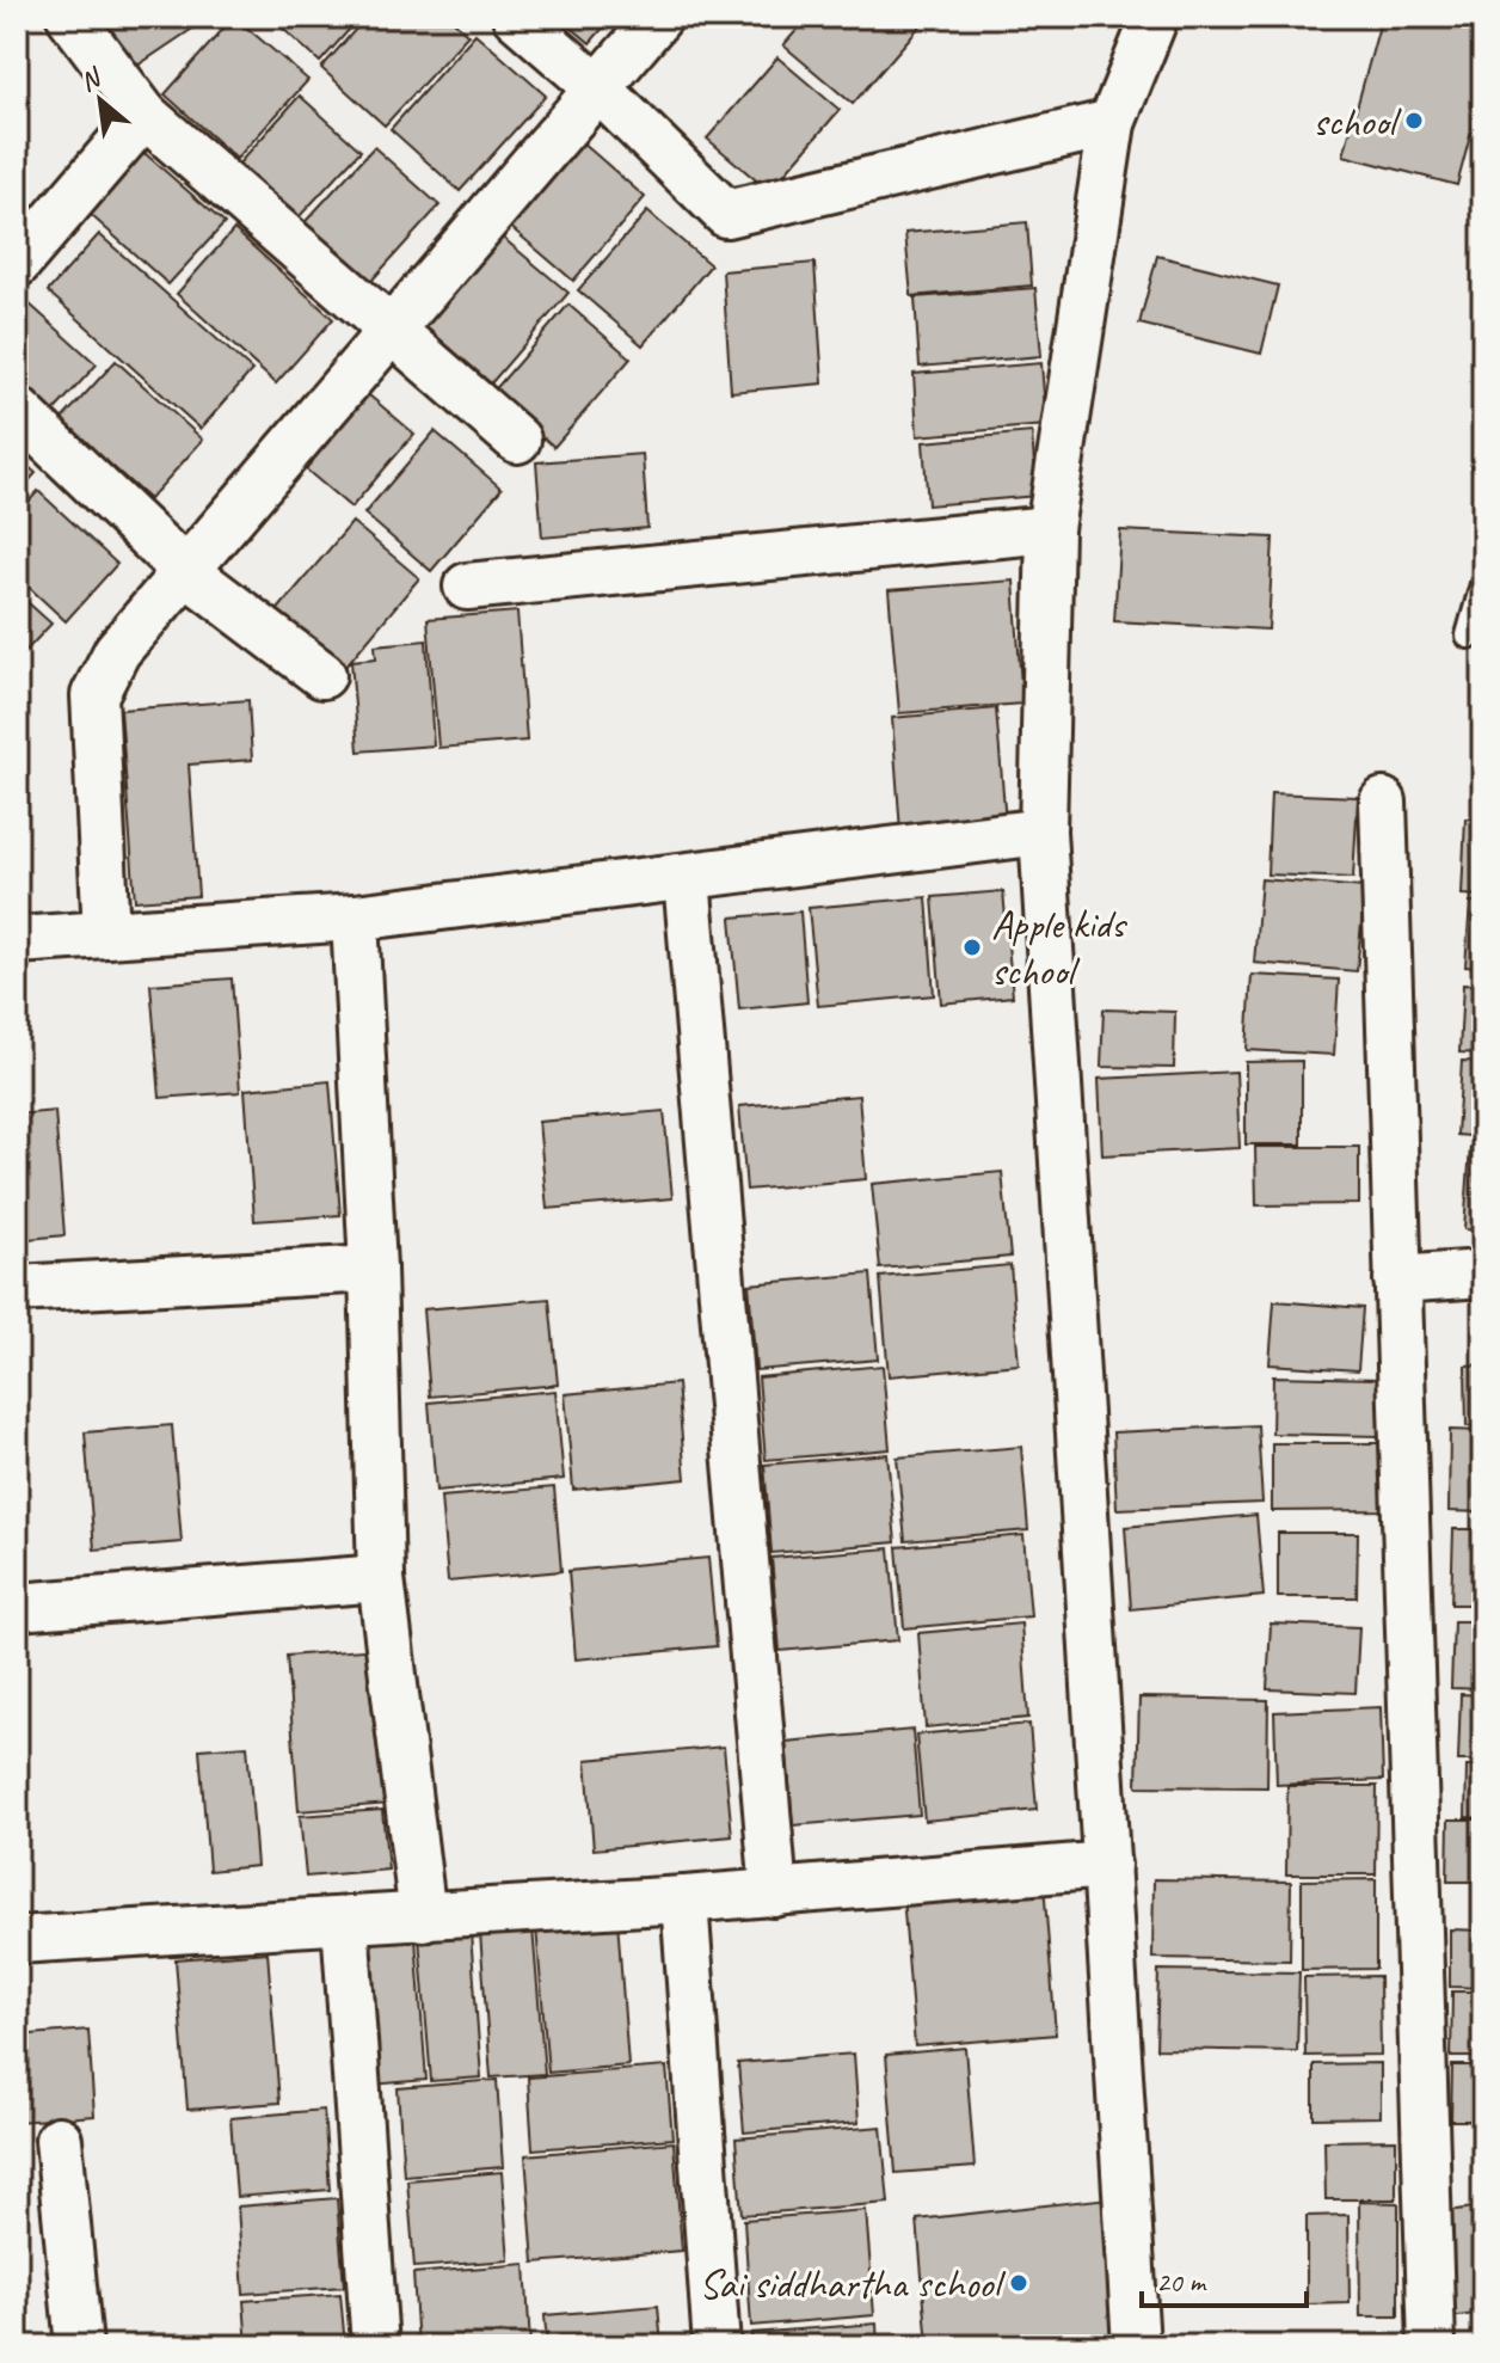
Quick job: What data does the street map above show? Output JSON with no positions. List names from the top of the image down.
{
  "places": ["school", "Apple kids school", "Sai siddhartha school"],
  "scale_bar": "20 m",
  "north": "top left"
}
